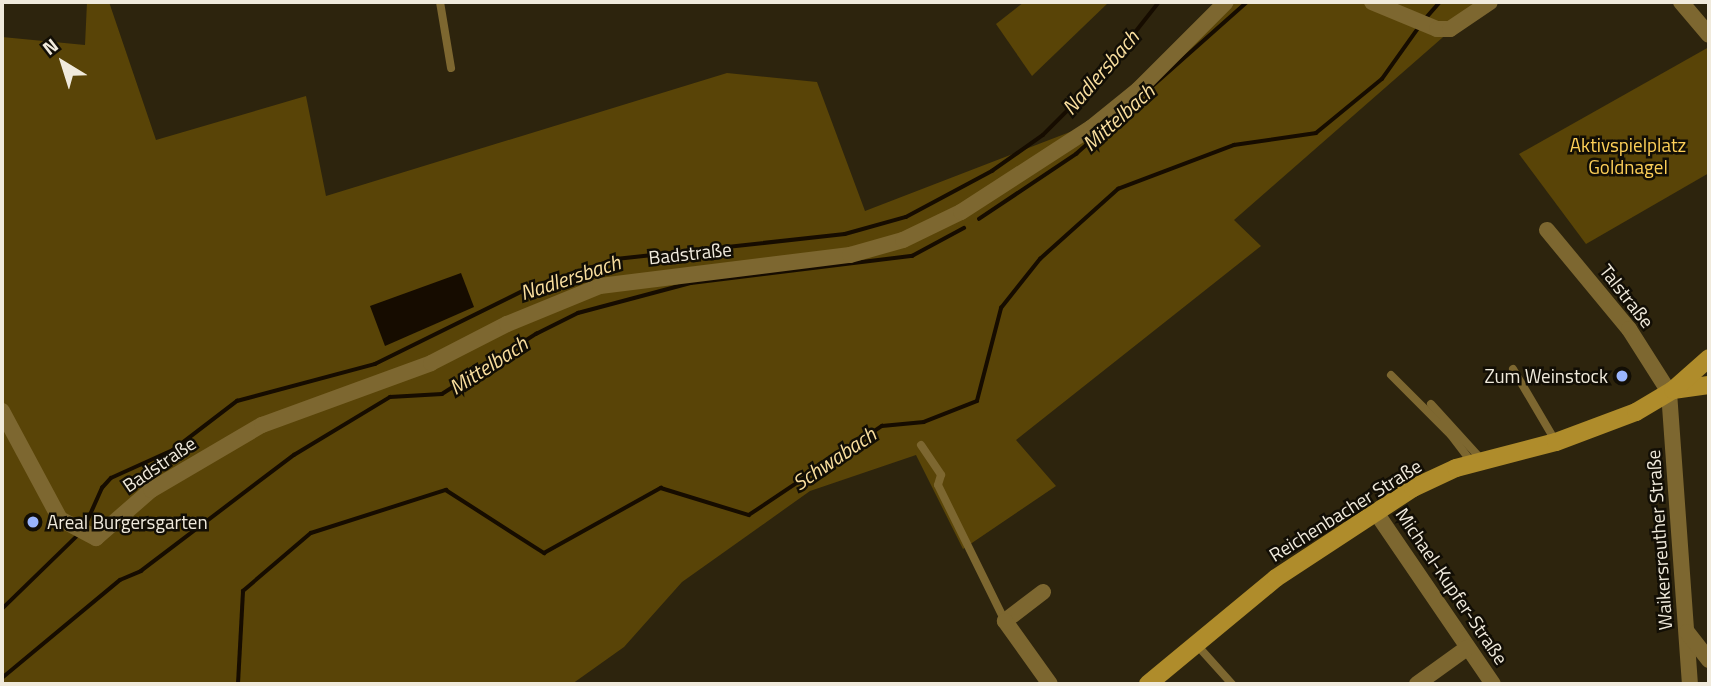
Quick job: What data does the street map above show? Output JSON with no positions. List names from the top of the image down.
{
  "streets": {
    "main road": ["Reichenbacher Straße"],
    "street": [
      "Badstraße",
      "Talstraße",
      "Waikersreuther Straße",
      "Michael-Kupfer-Straße"
    ]
  },
  "crossings": [
    ["Talstraße", "Reichenbacher Straße"],
    ["Talstraße", "Waikersreuther Straße"],
    ["Reichenbacher Straße", "Waikersreuther Straße"],
    ["Reichenbacher Straße", "Michael-Kupfer-Straße"]
  ],
  "water": ["Nadlersbach", "Mittelbach", "Schwabach"],
  "parks": ["Aktivspielplatz Goldnagel"],
  "places": ["Zum Weinstock", "Areal Burgersgarten"],
  "north": "top left"
}
